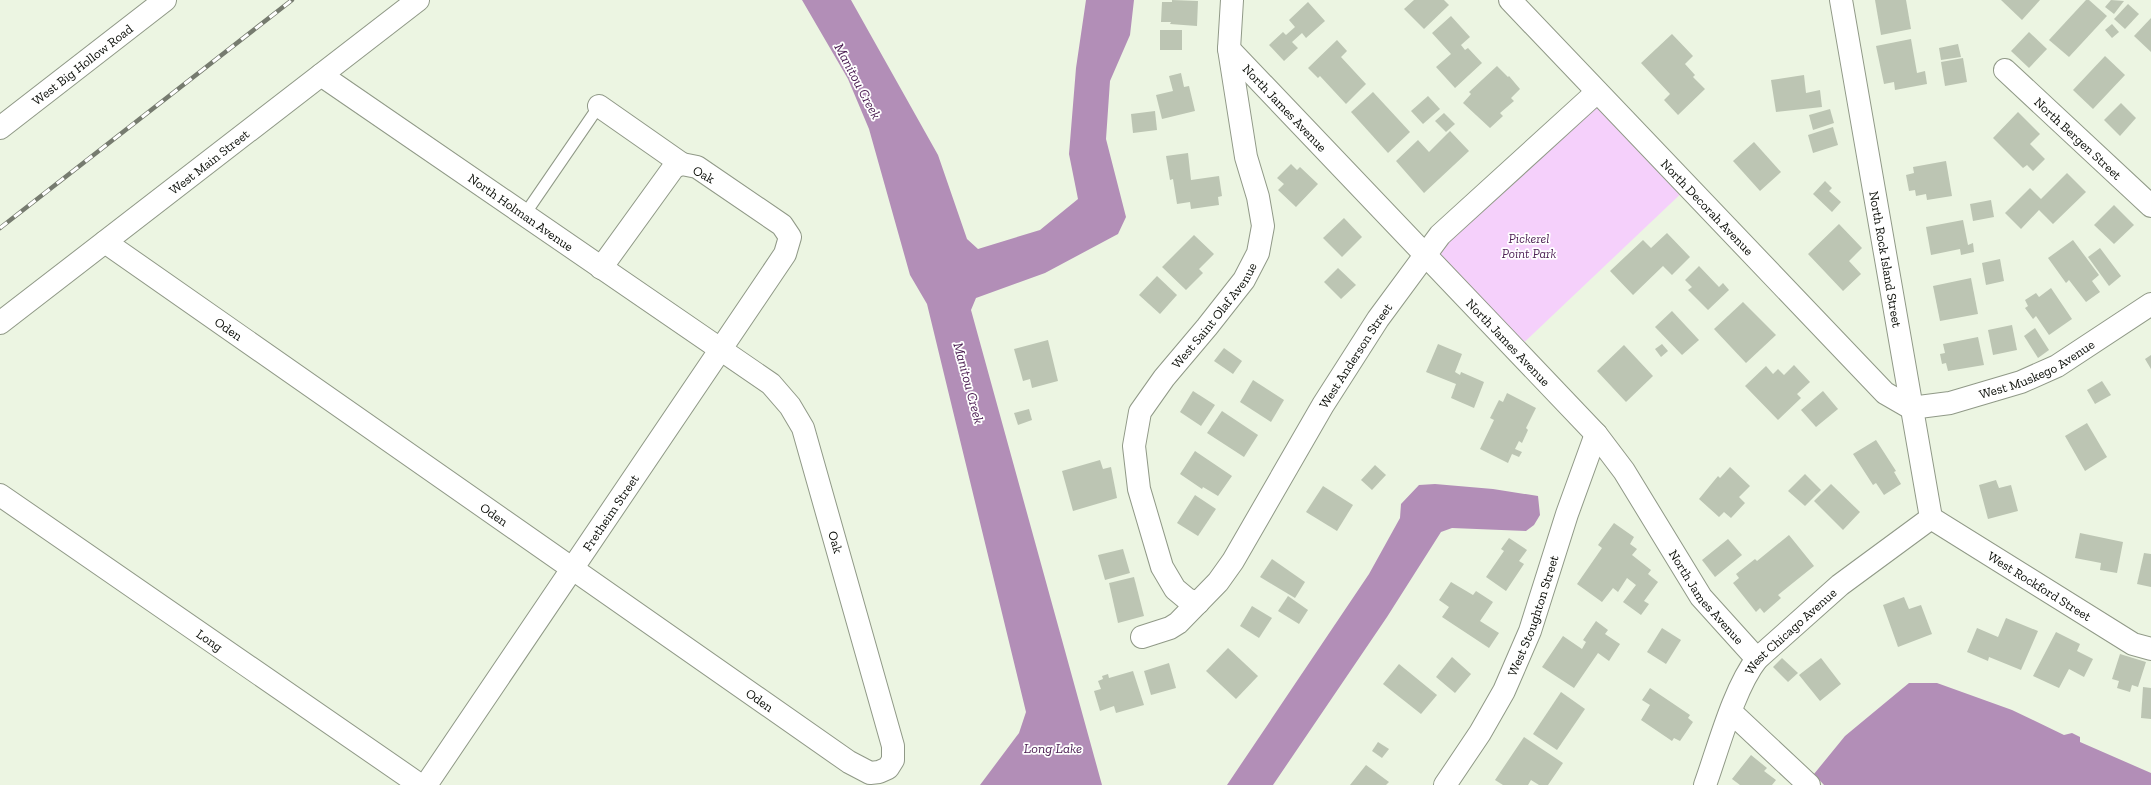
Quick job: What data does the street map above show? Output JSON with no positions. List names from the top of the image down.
{
  "streets": {
    "street": [
      "West Big Hollow Road",
      "North James Avenue",
      "North Bergen Street",
      "West Main Street",
      "Oak",
      "North Decorah Avenue",
      "North Holman Avenue",
      "North Rock Island Street",
      "West Saint Olaf Avenue",
      "Oden",
      "West Anderson Street",
      "West Muskego Avenue",
      "Fretheim Street",
      "West Rockford Street",
      "West Stoughton Street",
      "West Chicago Avenue",
      "Long"
    ]
  },
  "crossings": [
    ["North James Avenue", "West Saint Olaf Avenue"],
    ["North James Avenue", "West Anderson Street"],
    ["North James Avenue", "West Stoughton Street"],
    ["North James Avenue", "West Chicago Avenue"],
    ["West Main Street", "North Holman Avenue"],
    ["West Main Street", "Oden"],
    ["Oak", "North Holman Avenue"],
    ["Oak", "Oden"],
    ["Oak", "Fretheim Street"],
    ["North Decorah Avenue", "North Rock Island Street"],
    ["North Decorah Avenue", "West Anderson Street"],
    ["North Decorah Avenue", "West Muskego Avenue"],
    ["North Holman Avenue", "Fretheim Street"],
    ["North Rock Island Street", "West Muskego Avenue"],
    ["North Rock Island Street", "West Rockford Street"],
    ["North Rock Island Street", "West Chicago Avenue"],
    ["West Saint Olaf Avenue", "West Anderson Street"],
    ["Oden", "Fretheim Street"],
    ["West Rockford Street", "West Chicago Avenue"]
  ],
  "water": ["Manitou Creek", "Long Lake"],
  "parks": ["Pickerel Point Park"]
}
